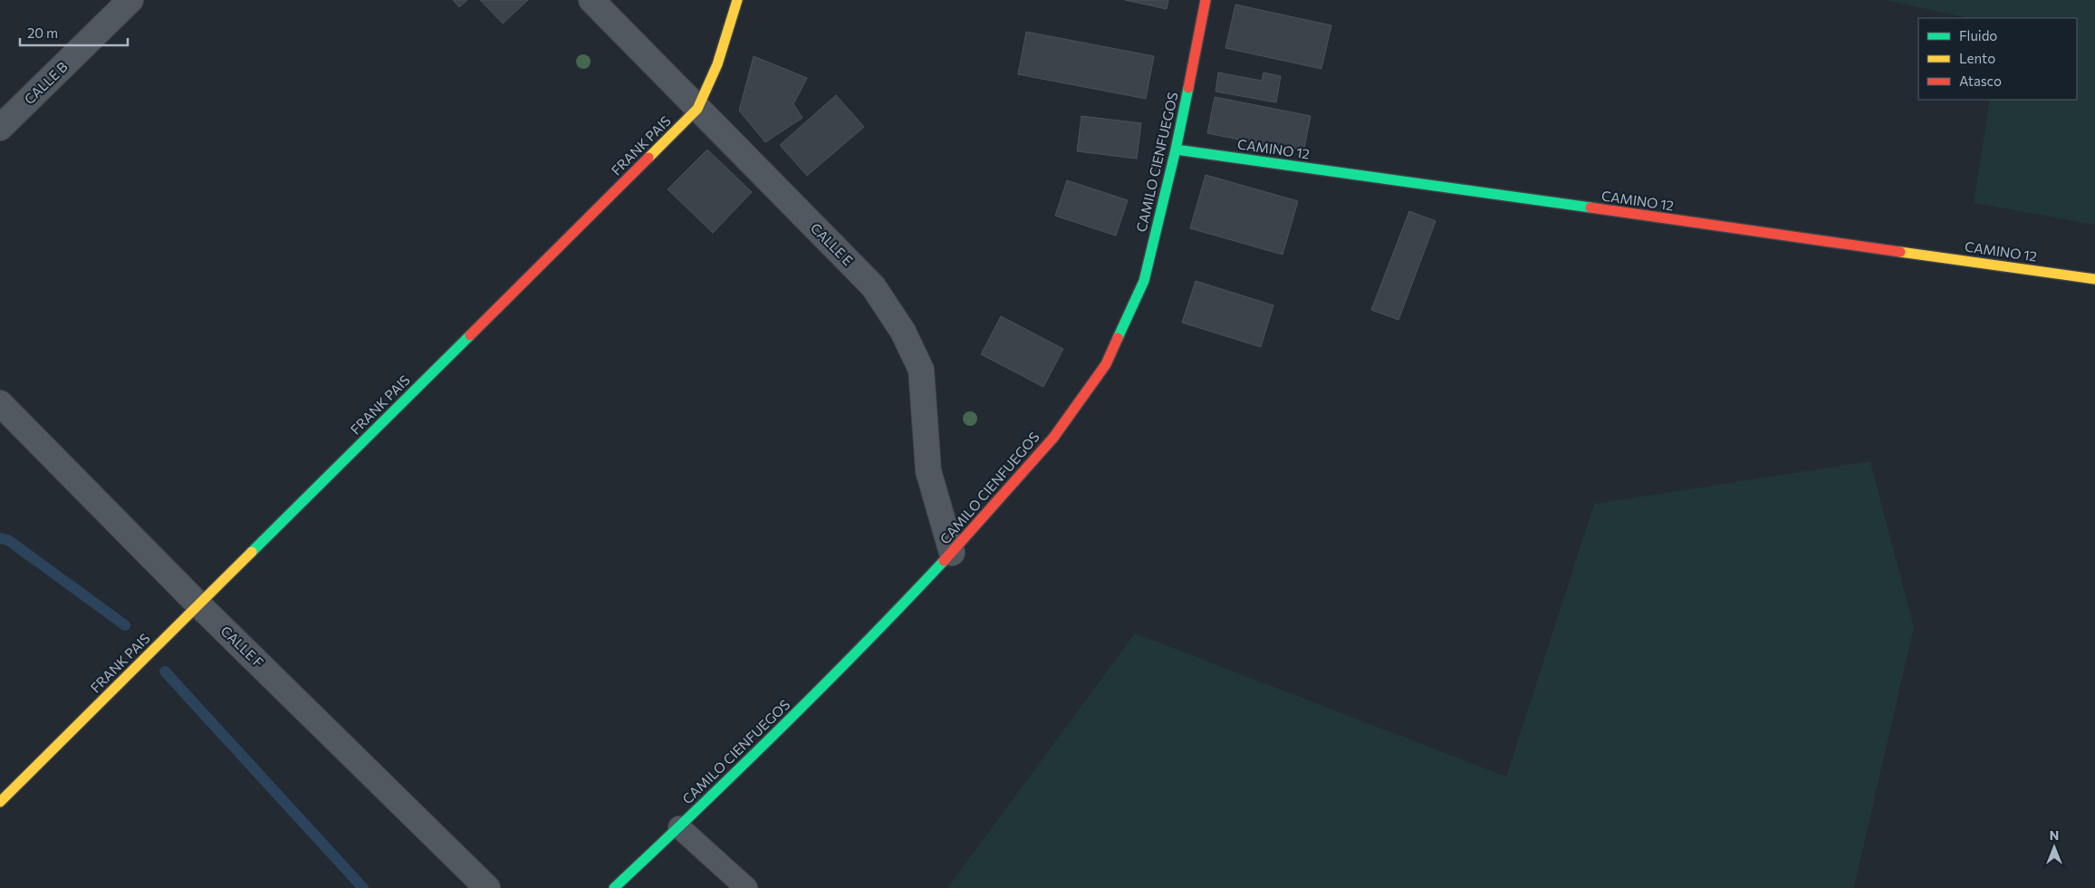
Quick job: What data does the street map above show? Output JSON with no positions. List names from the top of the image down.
{
  "streets": {
    "street": [
      "CALLE B",
      "FRANK PAIS",
      "CAMINO 12",
      "CAMILO CIENFUEGOS",
      "CALLE E",
      "CALLE F"
    ]
  },
  "crossings": [
    ["FRANK PAIS", "CALLE E"],
    ["FRANK PAIS", "CALLE F"],
    ["CAMINO 12", "CAMILO CIENFUEGOS"],
    ["CAMILO CIENFUEGOS", "CALLE E"]
  ],
  "legend": ["Fluido", "Lento", "Atasco"],
  "scale_bar": "20 m",
  "north": "top"
}
